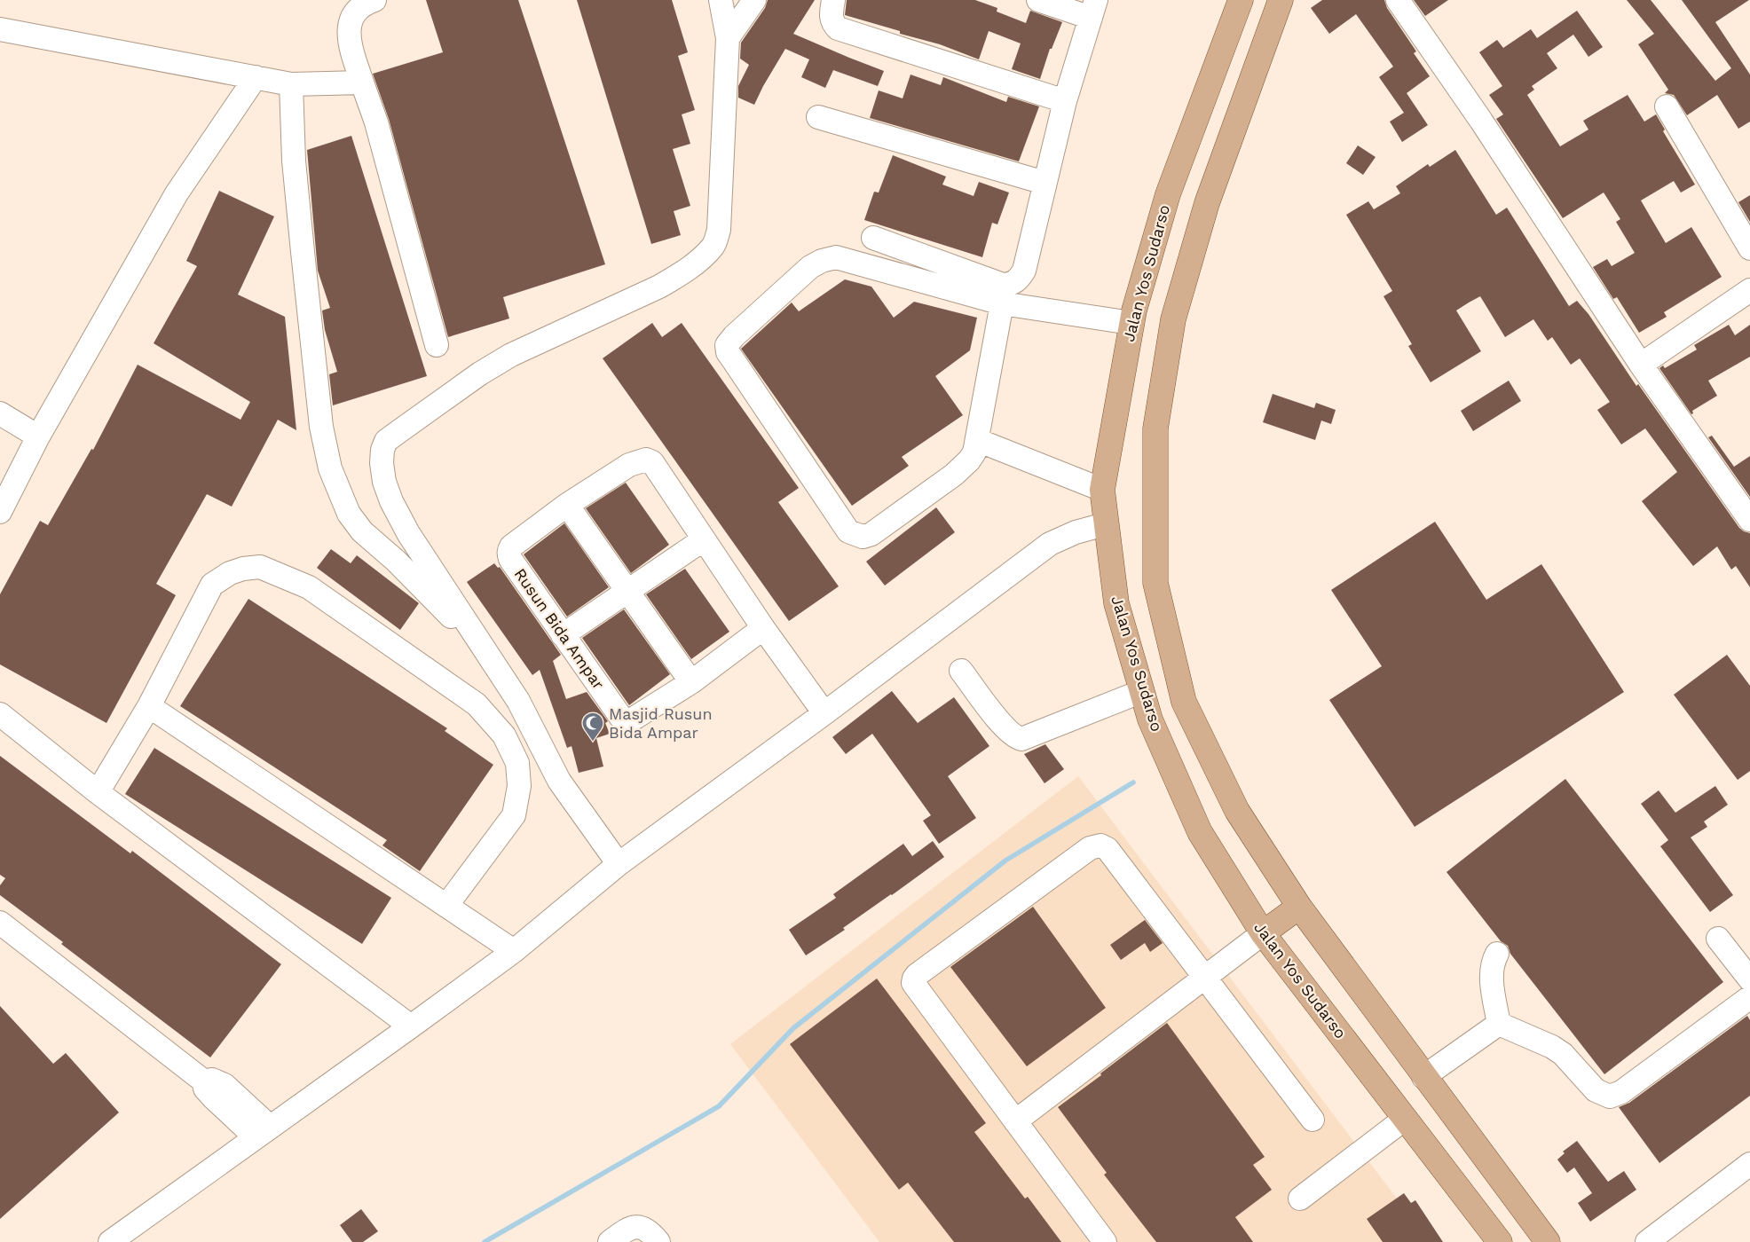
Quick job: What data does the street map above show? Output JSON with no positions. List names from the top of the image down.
{
  "streets": {
    "main road": ["Jalan Yos Sudarso"],
    "street": ["Rusun Bida Ampar"]
  },
  "places": {
    "mosque": ["Masjid Rusun Bida Ampar"]
  }
}
